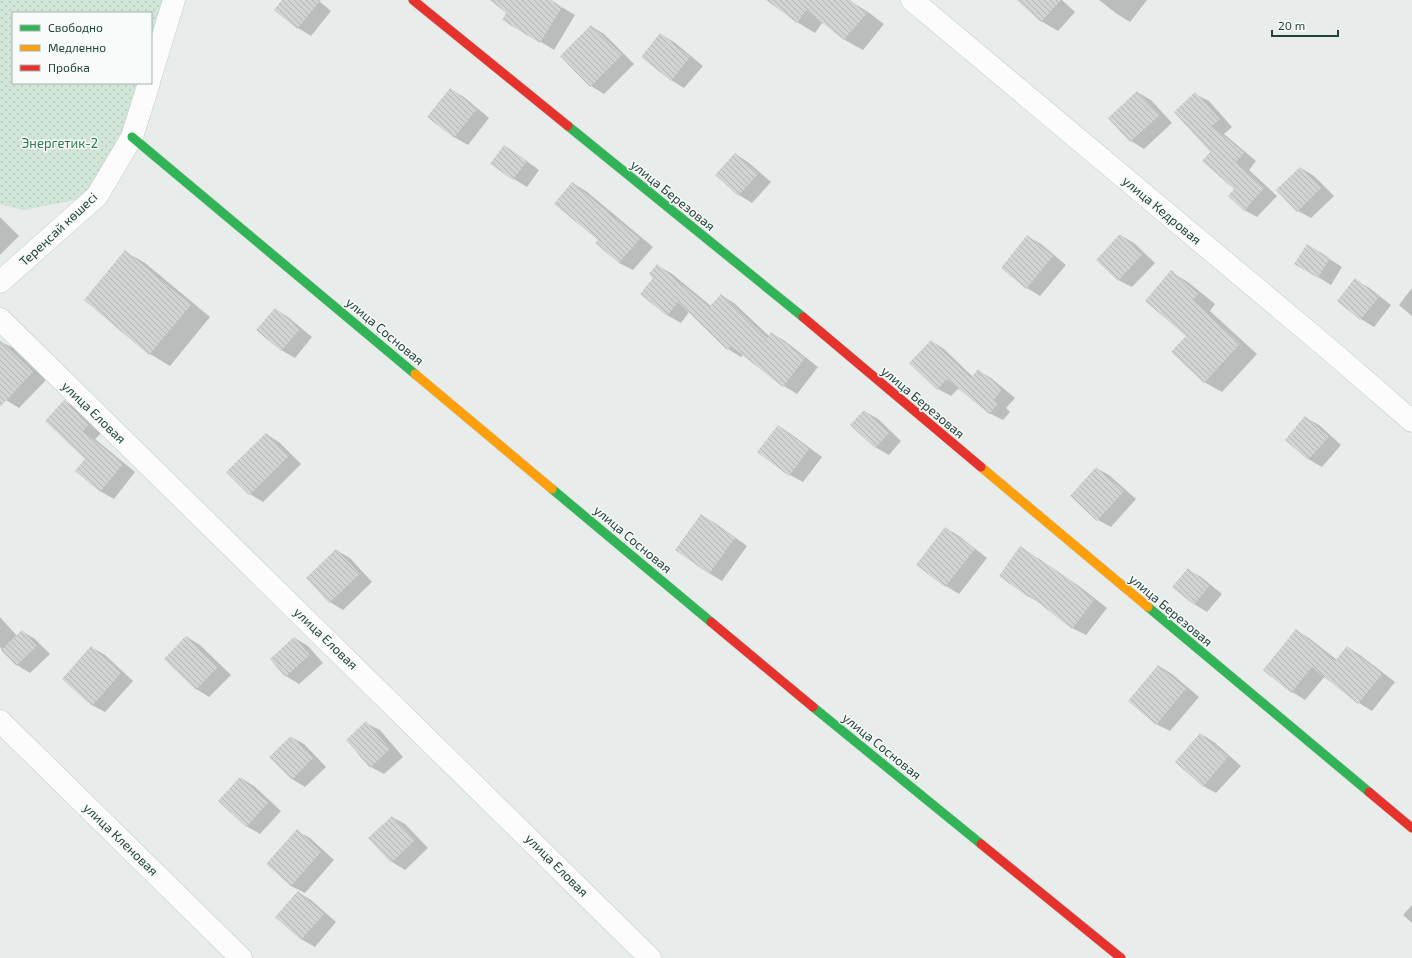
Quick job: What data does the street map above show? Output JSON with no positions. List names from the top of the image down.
{
  "streets": {
    "street": [
      "улица Березовая",
      "улица Кедровая",
      "Тереңсай көшесі",
      "улица Сосновая",
      "улица Еловая",
      "улица Кленовая"
    ]
  },
  "crossings": [
    ["Тереңсай көшесі", "улица Сосновая"]
  ],
  "parks": ["Энергетик-2"],
  "legend": ["Свободно", "Медленно", "Пробка"],
  "scale_bar": "20 m"
}
